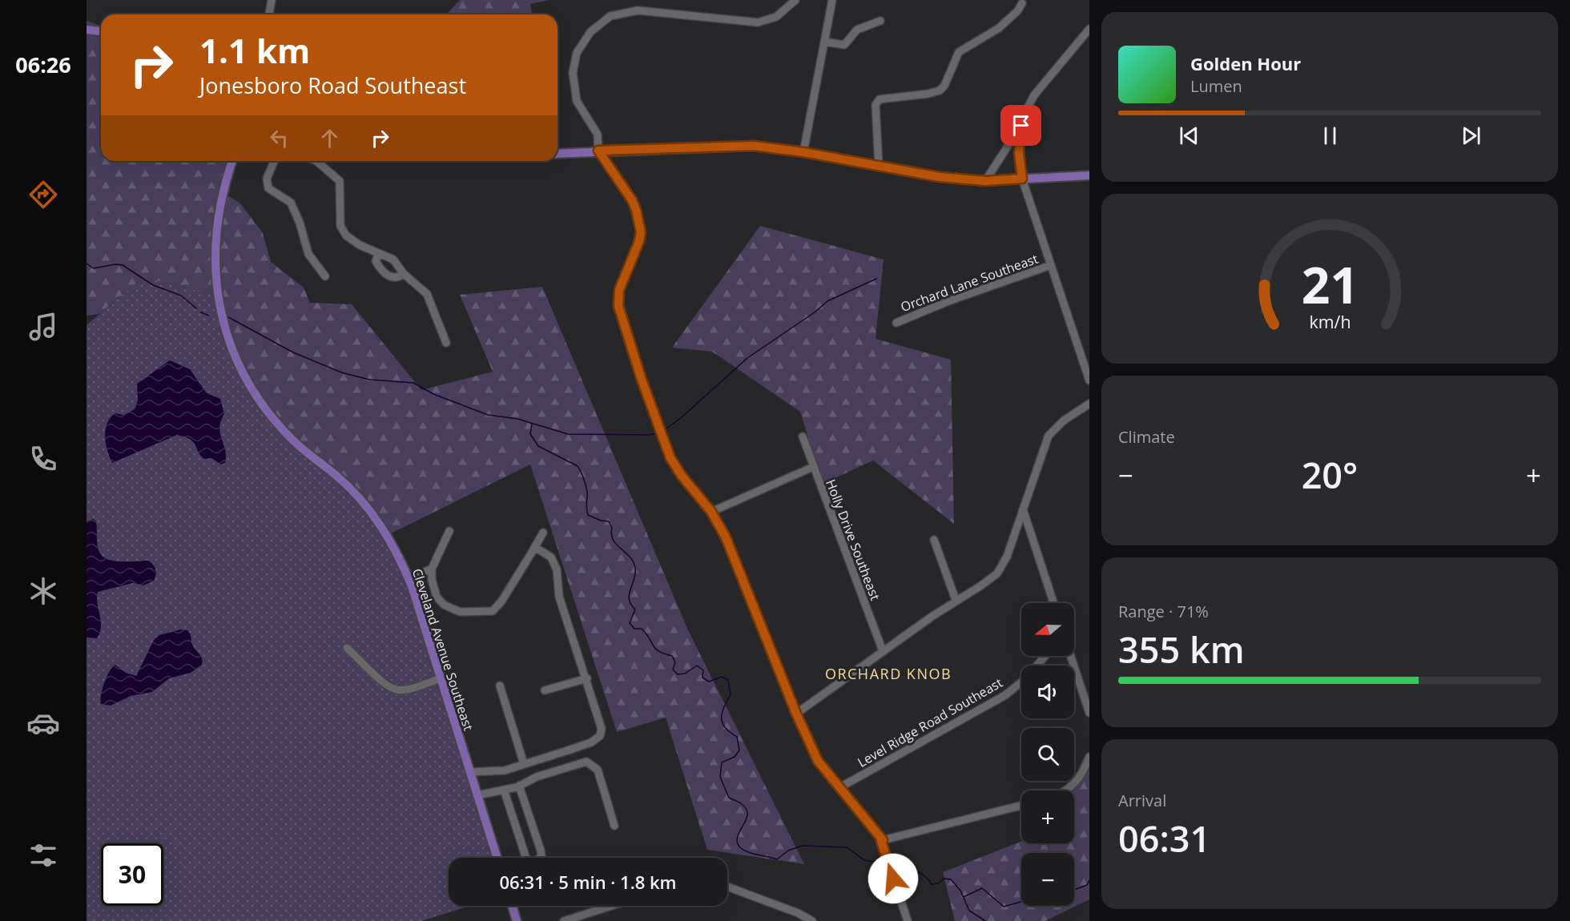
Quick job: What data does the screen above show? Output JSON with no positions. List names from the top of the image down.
{
  "streets": {
    "main road": ["Cleveland Avenue Southeast"],
    "street": ["Orchard Lane Southeast", "Holly Drive Southeast", "Level Ridge Road Southeast"]
  },
  "districts": ["ORCHARD KNOB"],
  "north": "left",
  "page": {
    "tabs": "06:26",
    "turn": ["1.1 km", "Jonesboro Road Southeast"],
    "song": ["Golden Hour", "Lumen"],
    "tile": [
      "Climate",
      ["Range · 71%", "355 km"],
      ["Arrival", "06:31"]
    ],
    "heat": ["−", "20°", "+"],
    "map_buttons": ["+", "−"],
    "limit": "30",
    "trip": "06:31 · 5 min · 1.8 km",
    "gauge": ["21", "km/h"]
  }
}
